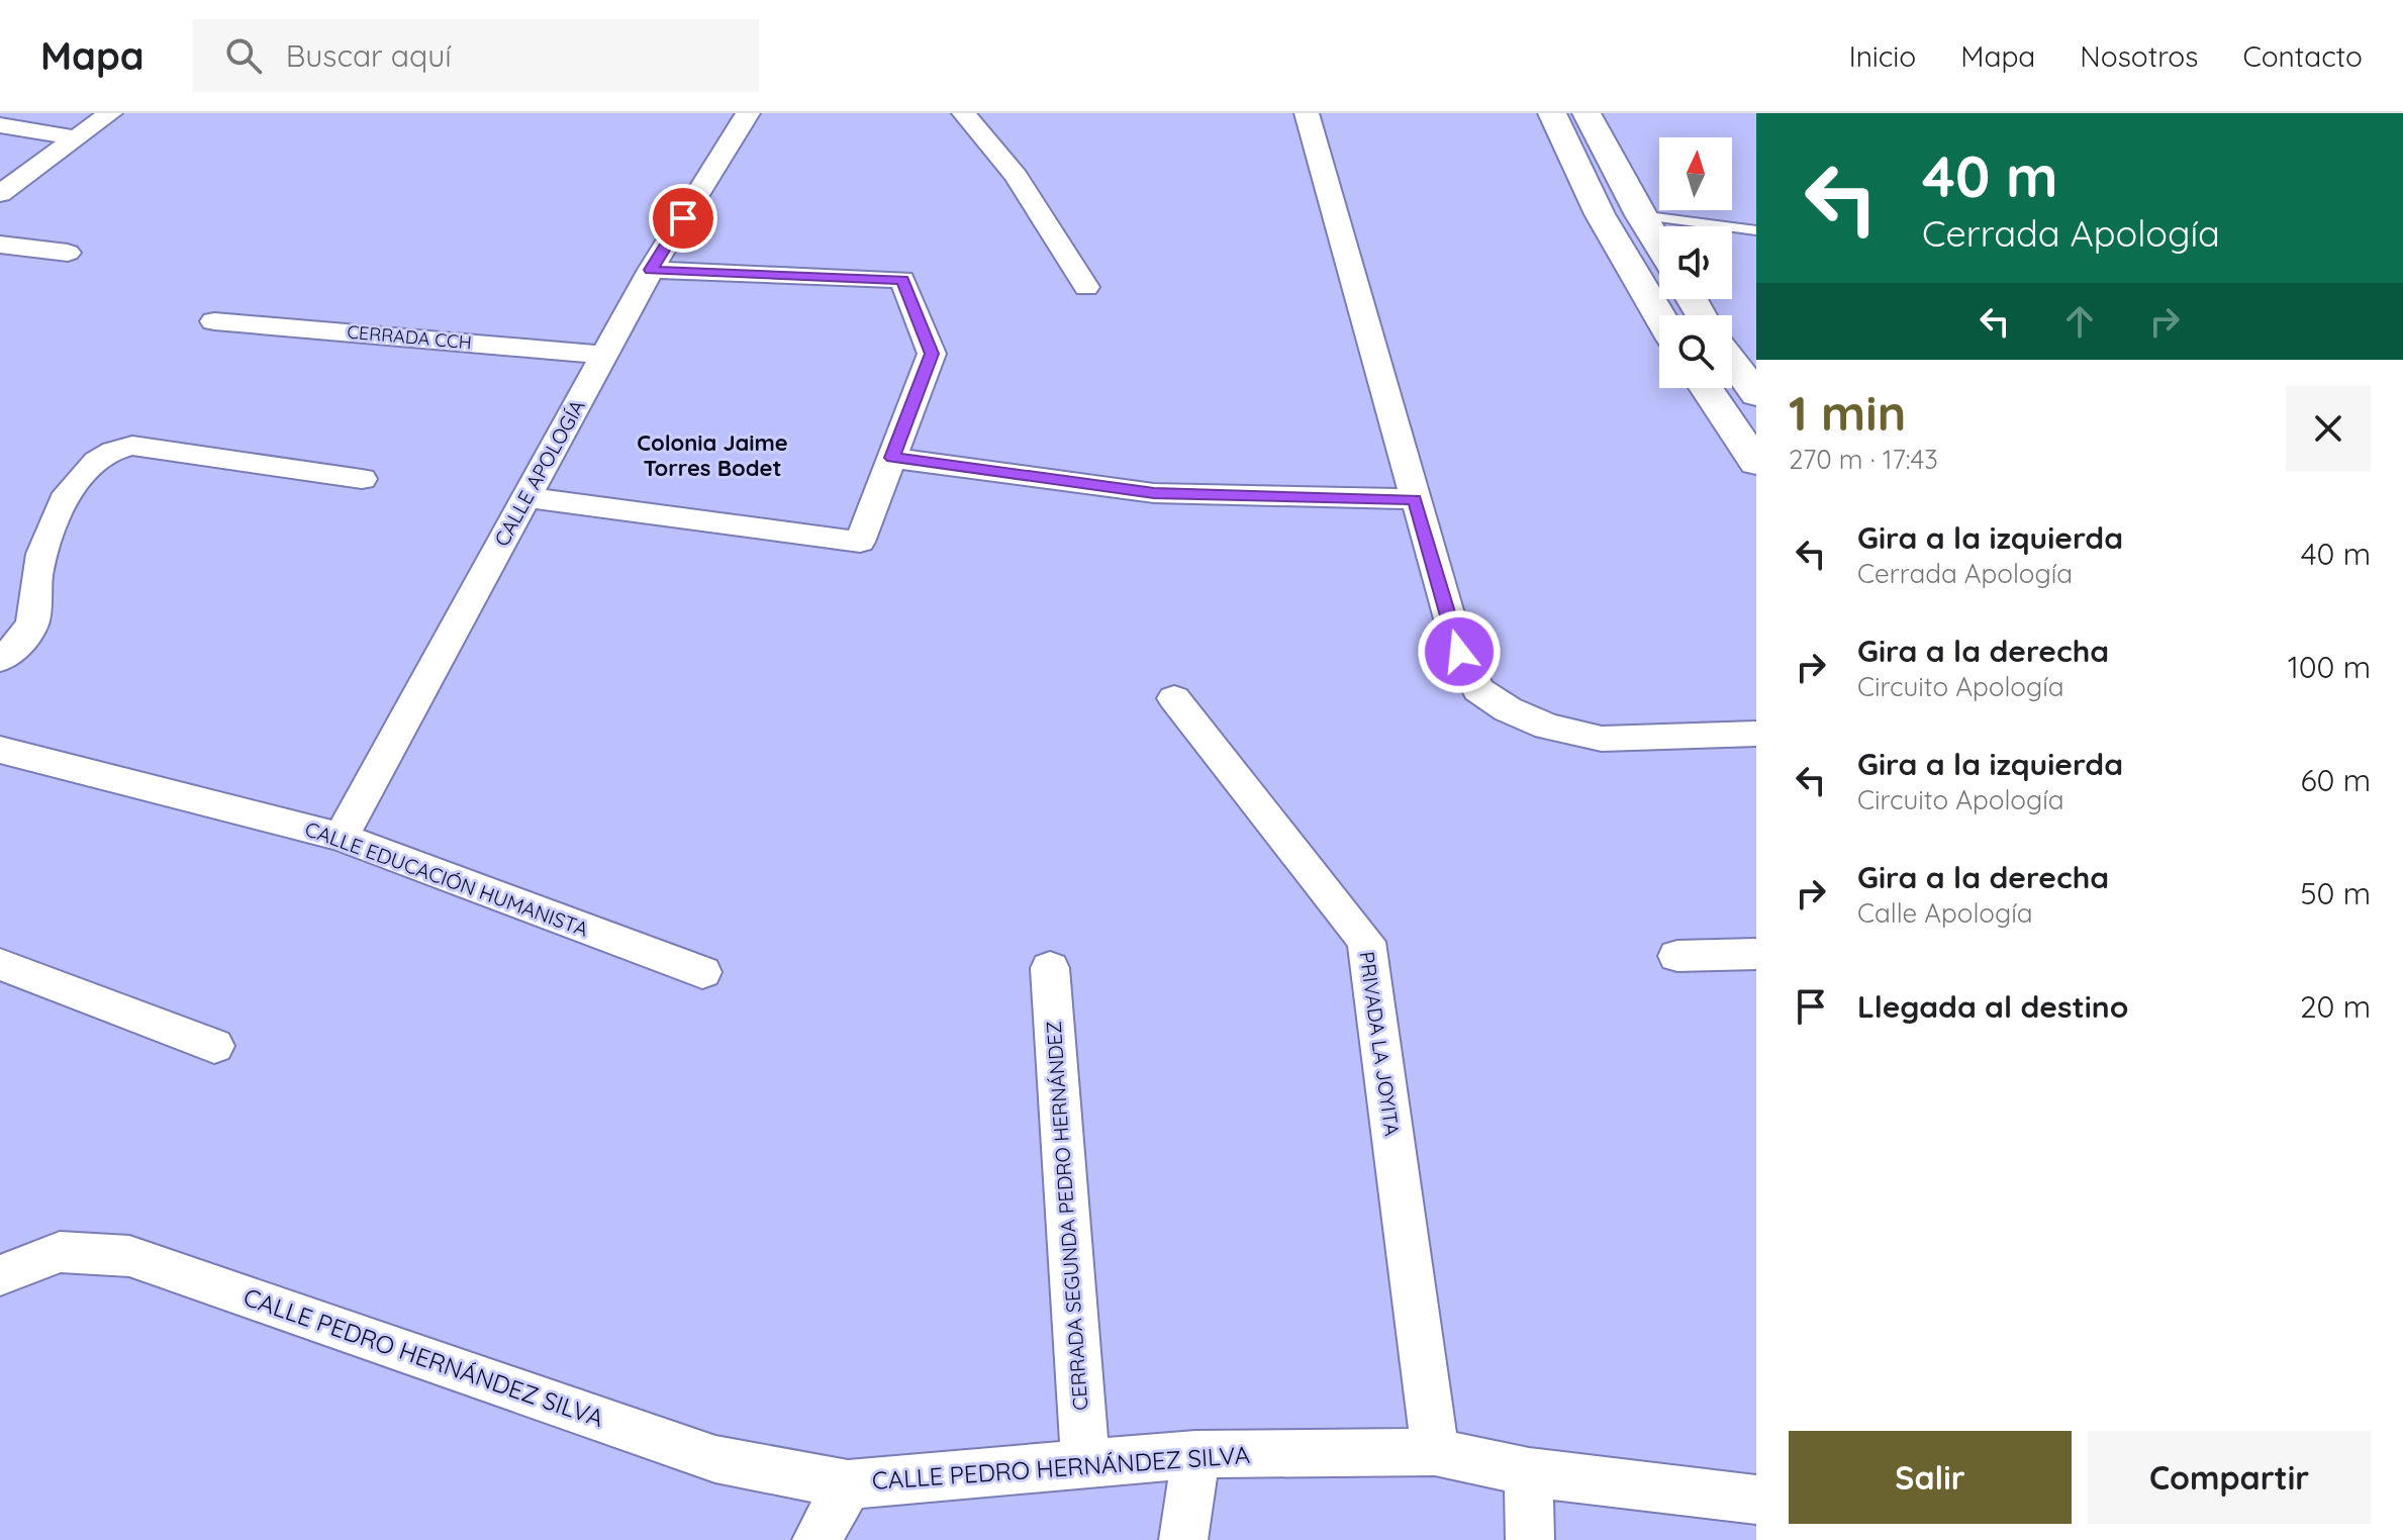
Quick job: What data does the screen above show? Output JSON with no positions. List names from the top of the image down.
{
  "streets": {
    "street": [
      "CERRADA CCH",
      "CALLE APOLOGÍA",
      "CALLE EDUCACIÓN HUMANISTA",
      "PRIVADA LA JOYITA",
      "CERRADA SEGUNDA PEDRO HERNÁNDEZ",
      "CALLE PEDRO HERNÁNDEZ SILVA"
    ]
  },
  "crossings": [
    ["CERRADA CCH", "CALLE APOLOGÍA"],
    ["CALLE APOLOGÍA", "CALLE EDUCACIÓN HUMANISTA"],
    ["PRIVADA LA JOYITA", "CALLE PEDRO HERNÁNDEZ SILVA"],
    ["CERRADA SEGUNDA PEDRO HERNÁNDEZ", "CALLE PEDRO HERNÁNDEZ SILVA"]
  ],
  "districts": ["Colonia Jaime Torres Bodet"],
  "north": "top",
  "page": {
    "header": "Mapa",
    "search": "Buscar aquí",
    "nav": [
      "Inicio",
      "Mapa",
      "Nosotros",
      "Contacto"
    ],
    "turn": ["40 m", "Cerrada Apología"],
    "heading": ["1 min", "270 m · 17:43"],
    "list": [
      {
        "name": "Gira a la izquierda",
        "note": "Cerrada Apología",
        "value": "40 m"
      },
      {
        "name": "Gira a la derecha",
        "note": "Circuito Apología",
        "value": "100 m"
      },
      {
        "name": "Gira a la izquierda",
        "note": "Circuito Apología",
        "value": "60 m"
      },
      {
        "name": "Gira a la derecha",
        "note": "Calle Apología",
        "value": "50 m"
      },
      {
        "name": "Llegada al destino",
        "value": "20 m"
      }
    ],
    "buttons": ["Salir", "Compartir"]
  }
}
